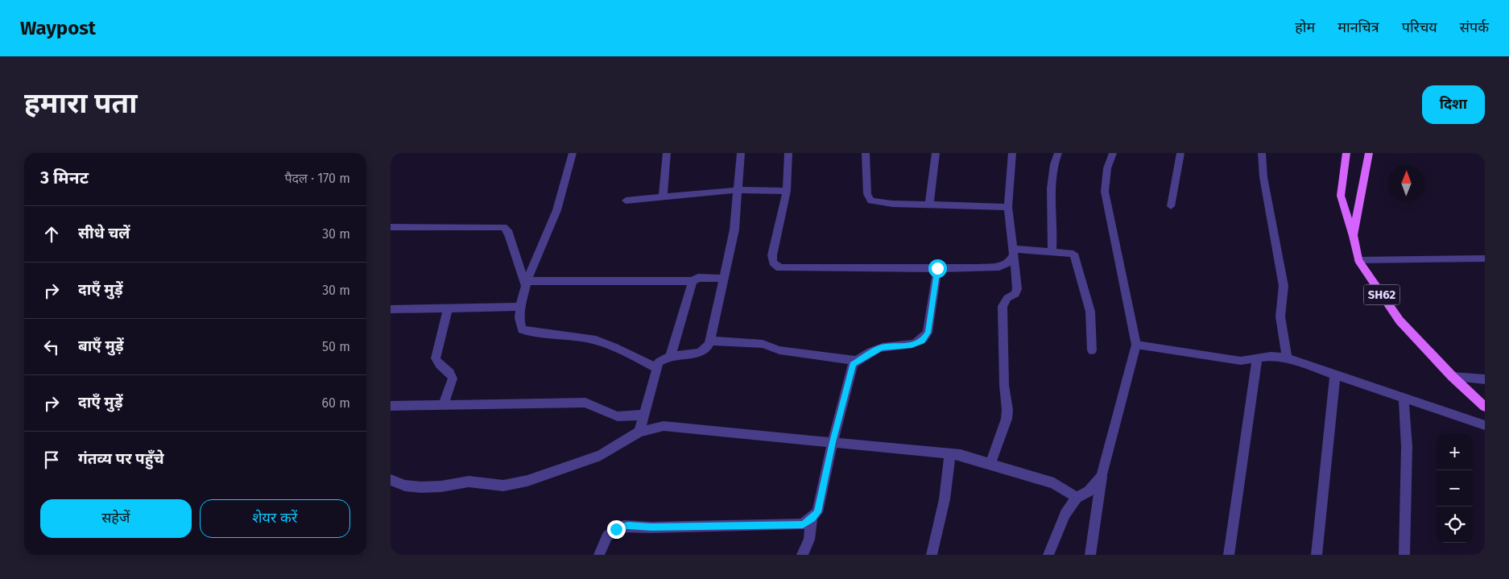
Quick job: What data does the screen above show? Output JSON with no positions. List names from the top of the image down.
{
  "streets": {
    "main road": ["SH62"]
  },
  "north": "top",
  "page": {
    "header": "Waypost",
    "nav": [
      "होम",
      "मानचित्र",
      "परिचय",
      "संपर्क"
    ],
    "buttons": [
      "दिशा",
      ["सहेजें", "शेयर करें"]
    ],
    "title": "हमारा पता",
    "heading": ["3 मिनट", "पैदल · 170 m"],
    "list": [
      ["सीधे चलें", "30 m"],
      ["दाएँ मुड़ें", "30 m"],
      ["बाएँ मुड़ें", "50 m"],
      ["दाएँ मुड़ें", "60 m"],
      "गंतव्य पर पहुँचे"
    ],
    "map_buttons": ["+", "−"]
  }
}
